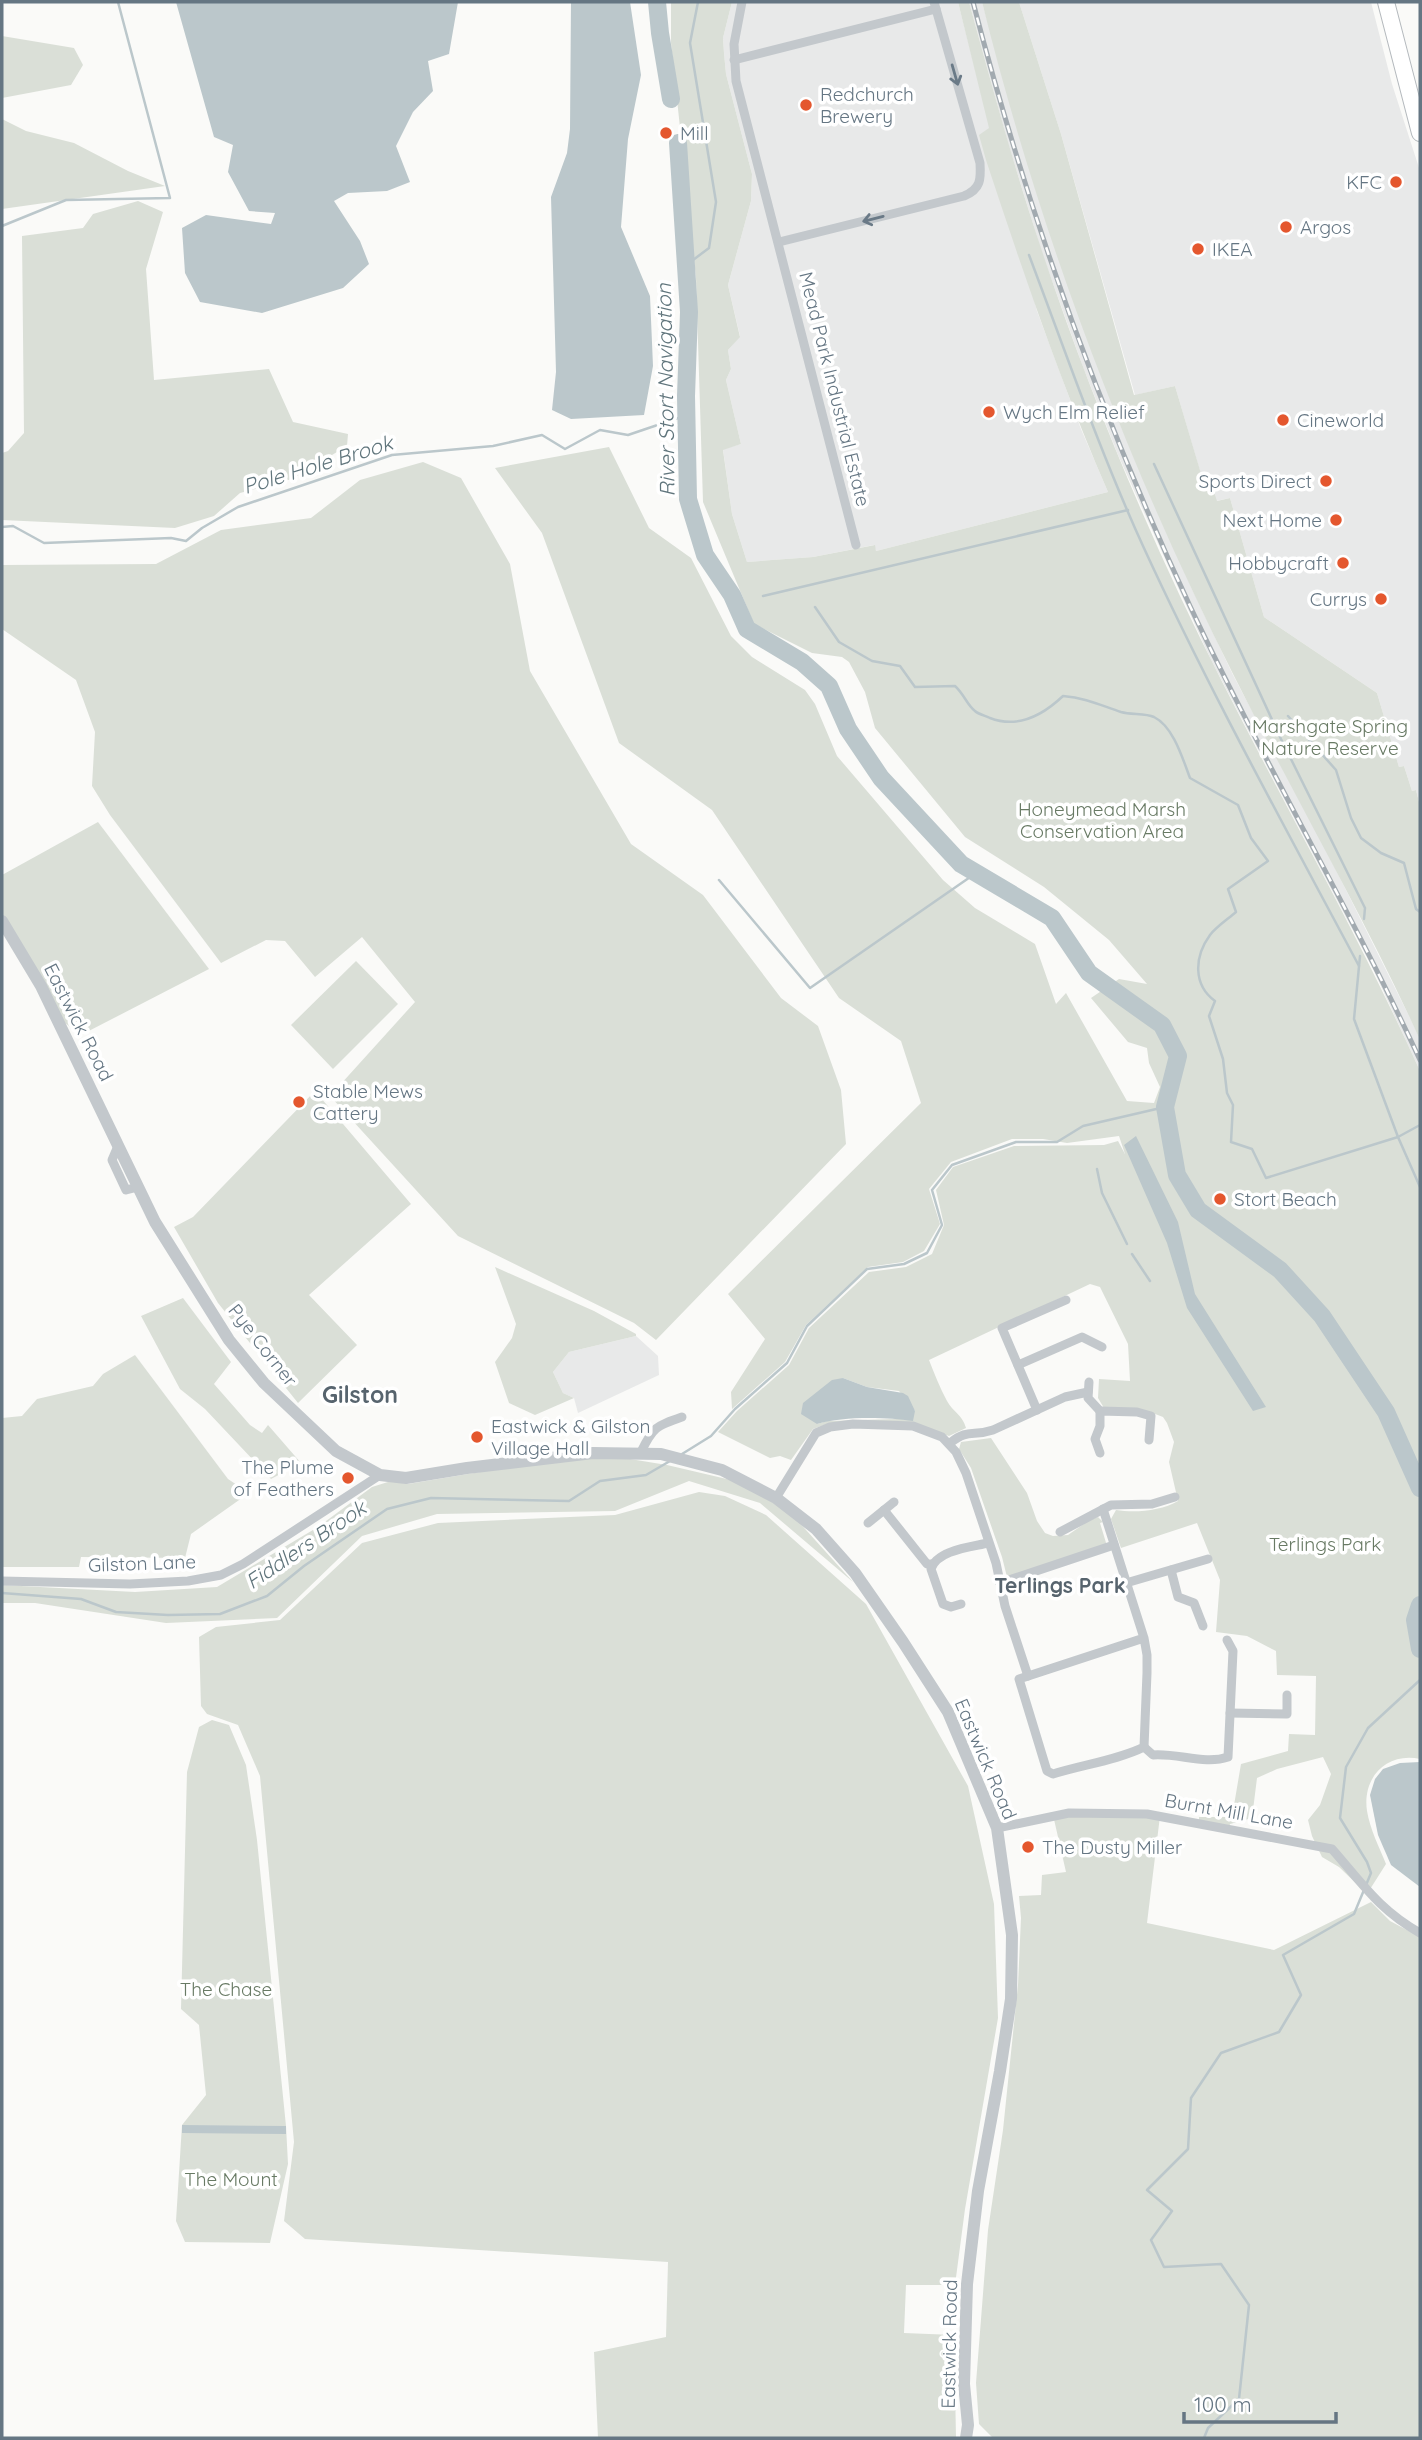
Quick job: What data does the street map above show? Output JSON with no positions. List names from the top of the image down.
{
  "streets": {
    "street": [
      "Mead Park Industrial Estate",
      "Eastwick Road",
      "Pye Corner",
      "Gilston Lane",
      "Burnt Mill Lane"
    ]
  },
  "crossings": [
    ["Eastwick Road", "Pye Corner"],
    ["Eastwick Road", "Burnt Mill Lane"],
    ["Pye Corner", "Gilston Lane"]
  ],
  "districts": ["Gilston", "Terlings Park"],
  "water": ["River Stort Navigation", "Pole Hole Brook", "Fiddlers Brook"],
  "parks": [
    "Marshgate Spring Nature Reserve",
    "Honeymead Marsh Conservation Area",
    "Terlings Park",
    "The Chase",
    "The Mount"
  ],
  "places": [
    "Redchurch Brewery",
    "Mill",
    "KFC",
    "Argos",
    "IKEA",
    "Wych Elm Relief",
    "Cineworld",
    "Sports Direct",
    "Next Home",
    "Hobbycraft",
    "Currys",
    "Stable Mews Cattery",
    "Stort Beach",
    "Eastwick & Gilston Village Hall",
    "The Plume of Feathers",
    "The Dusty Miller"
  ],
  "scale_bar": "100 m"
}
